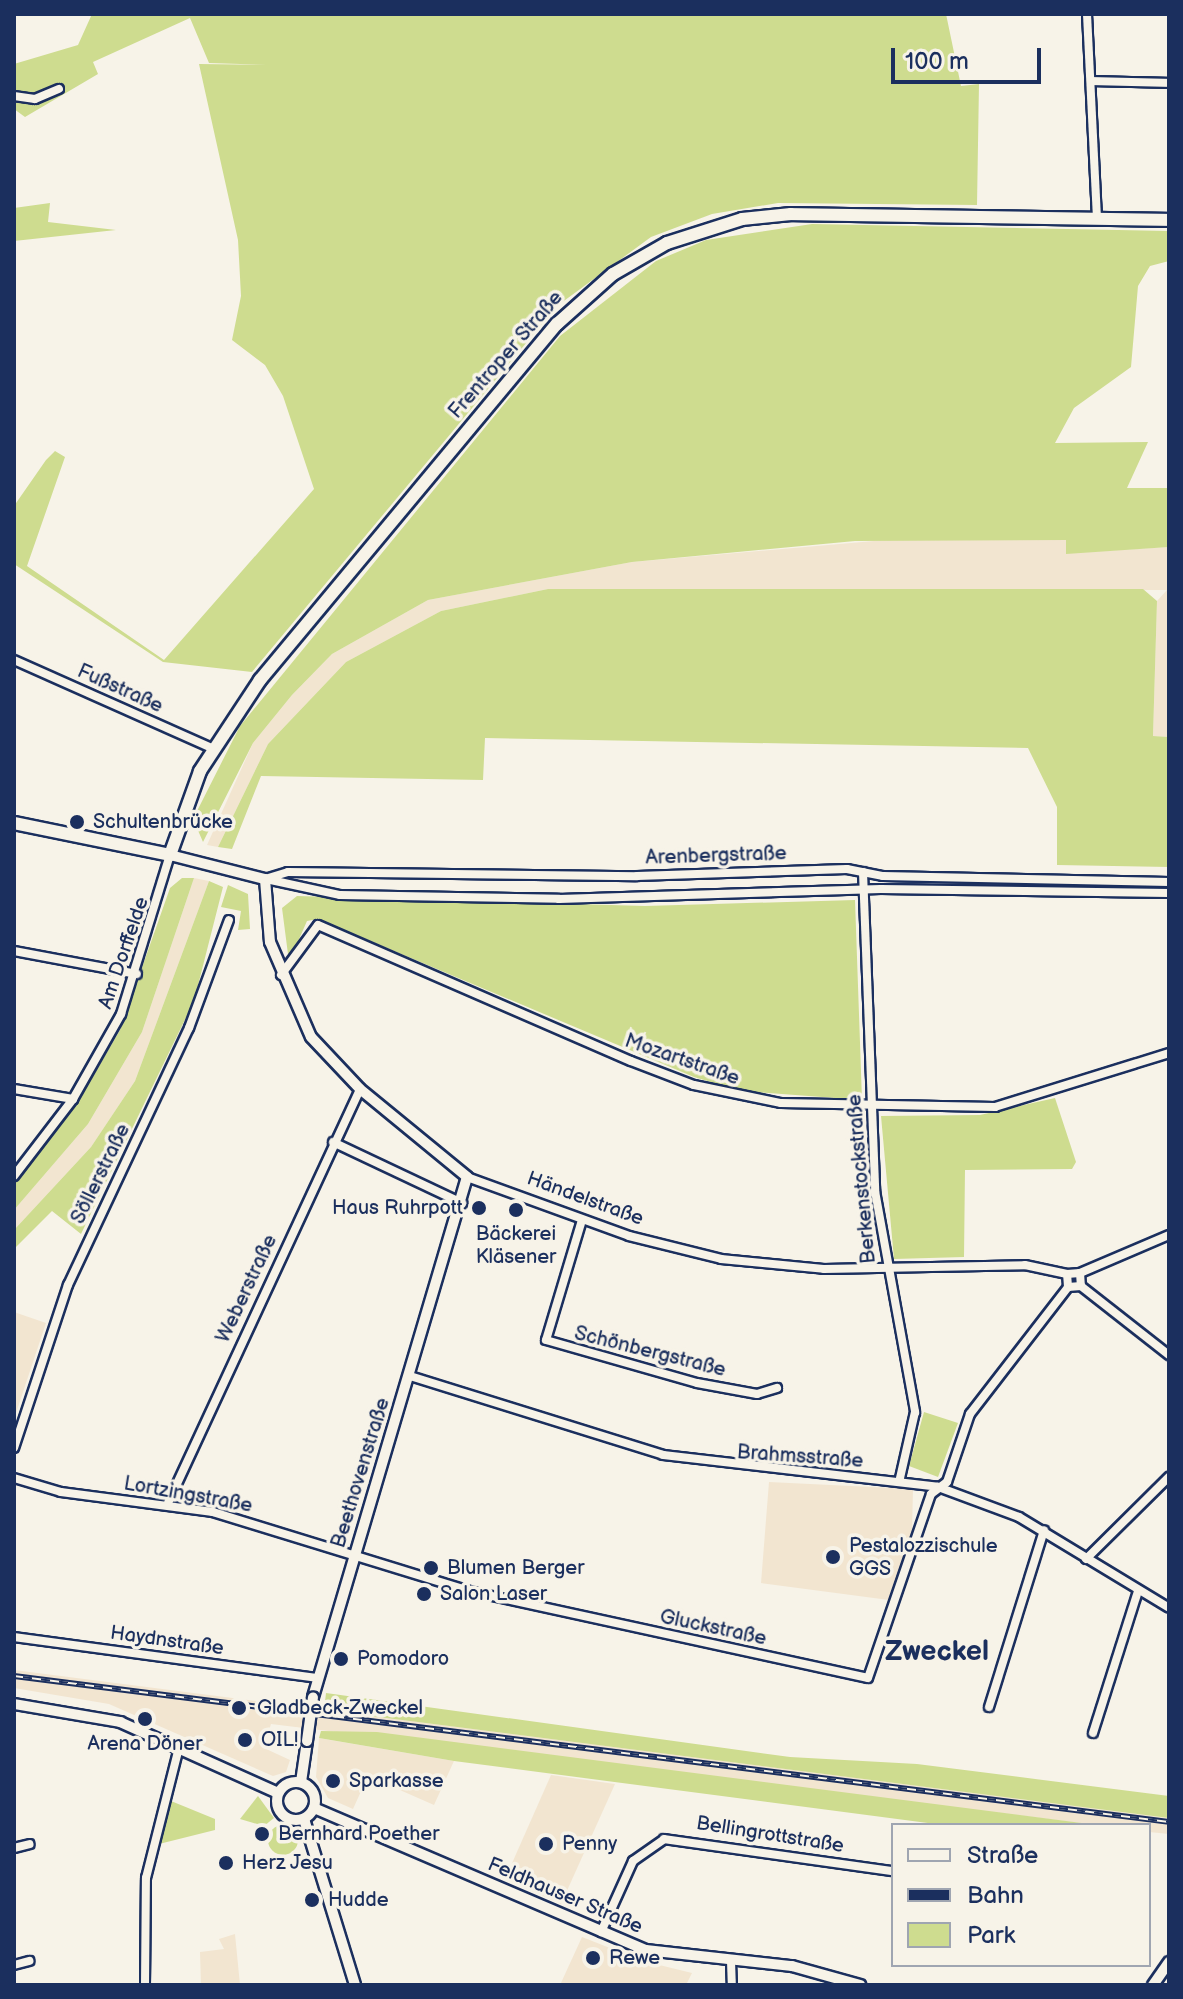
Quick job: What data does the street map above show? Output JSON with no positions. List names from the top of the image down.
{
  "streets": {
    "main road": ["Frentroper Straße"],
    "street": [
      "Fußstraße",
      "Arenbergstraße",
      "Am Dorffelde",
      "Mozartstraße",
      "Söllerstraße",
      "Berkenstockstraße",
      "Händelstraße",
      "Weberstraße",
      "Schönbergstraße",
      "Brahmsstraße",
      "Beethovenstraße",
      "Lortzingstraße",
      "Gluckstraße",
      "Haydnstraße",
      "Bellingrottstraße",
      "Feldhauser Straße"
    ]
  },
  "crossings": [
    ["Frentroper Straße", "Fußstraße"],
    ["Frentroper Straße", "Arenbergstraße"],
    ["Frentroper Straße", "Am Dorffelde"],
    ["Arenbergstraße", "Am Dorffelde"],
    ["Arenbergstraße", "Berkenstockstraße"],
    ["Arenbergstraße", "Händelstraße"],
    ["Mozartstraße", "Berkenstockstraße"],
    ["Mozartstraße", "Händelstraße"],
    ["Berkenstockstraße", "Händelstraße"],
    ["Berkenstockstraße", "Brahmsstraße"],
    ["Händelstraße", "Weberstraße"],
    ["Händelstraße", "Schönbergstraße"],
    ["Händelstraße", "Beethovenstraße"],
    ["Weberstraße", "Lortzingstraße"],
    ["Brahmsstraße", "Beethovenstraße"],
    ["Brahmsstraße", "Gluckstraße"],
    ["Beethovenstraße", "Lortzingstraße"],
    ["Beethovenstraße", "Gluckstraße"],
    ["Beethovenstraße", "Haydnstraße"],
    ["Beethovenstraße", "Feldhauser Straße"],
    ["Lortzingstraße", "Gluckstraße"],
    ["Bellingrottstraße", "Feldhauser Straße"]
  ],
  "districts": ["Zweckel"],
  "places": [
    "Schultenbrücke",
    "Haus Ruhrpott",
    "Bäckerei Kläsener",
    "Pestalozzischule GGS",
    "Blumen Berger",
    "Salon Laser",
    "Pomodoro",
    "Gladbeck-Zweckel",
    "Arena Döner",
    "OIL!",
    "Sparkasse",
    "Bernhard Poether",
    "Penny",
    "Herz Jesu",
    "Hudde",
    "Rewe"
  ],
  "legend": ["Straße", "Bahn", "Park"],
  "scale_bar": "100 m"
}
